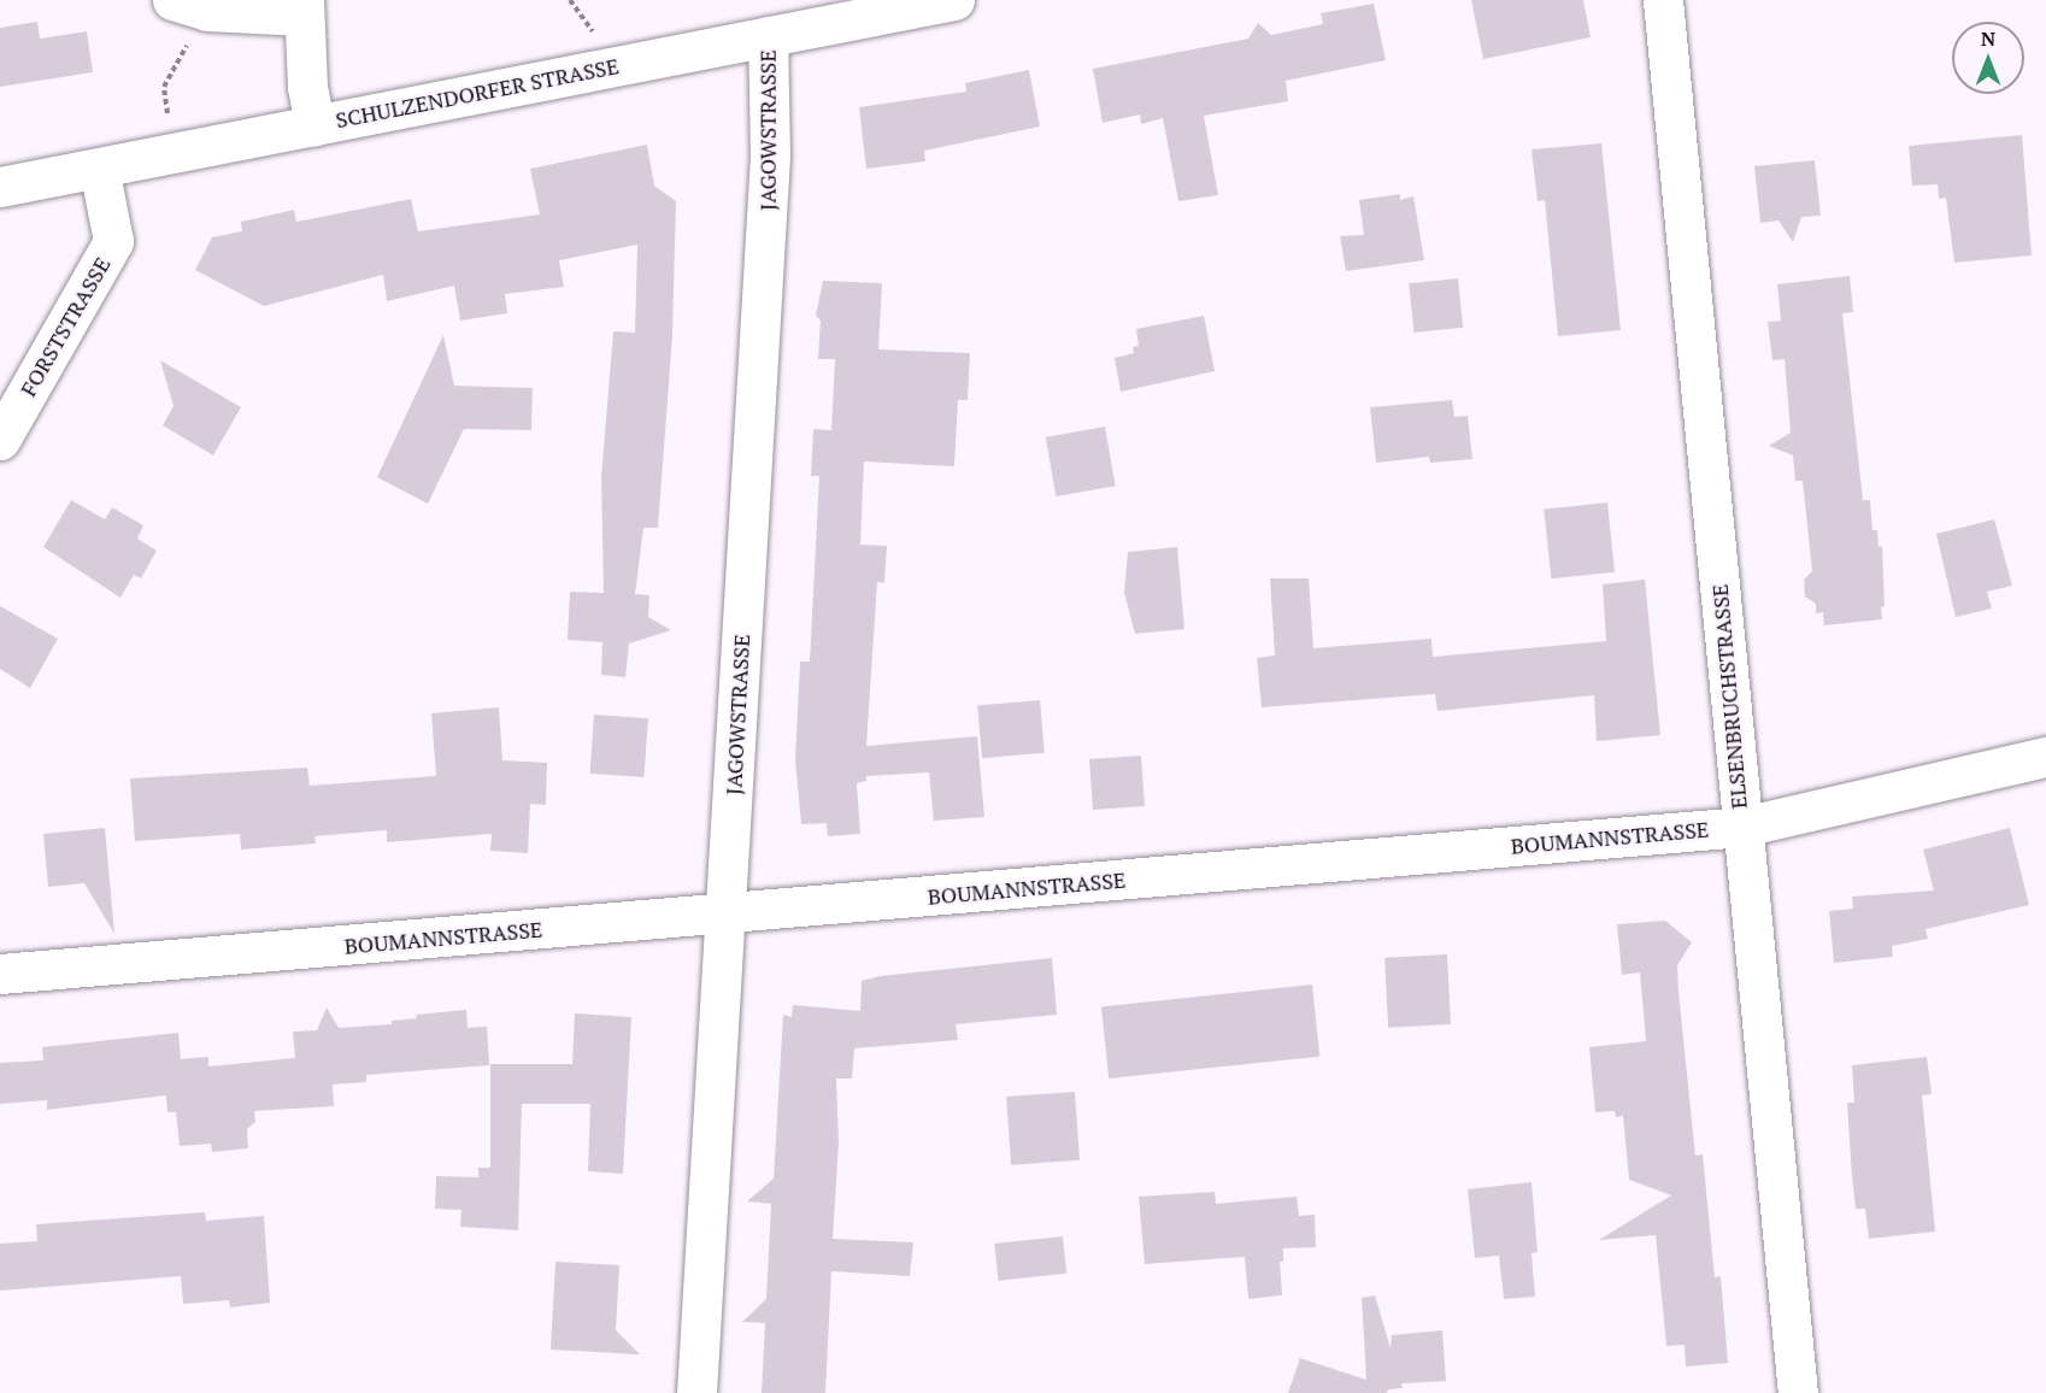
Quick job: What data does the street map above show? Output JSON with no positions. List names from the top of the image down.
{
  "streets": {
    "street": [
      "SCHULZENDORFER STRASSE",
      "JAGOWSTRASSE",
      "FORSTSTRASSE",
      "ELSENBRUCHSTRASSE",
      "BOUMANNSTRASSE"
    ]
  },
  "crossings": [
    ["SCHULZENDORFER STRASSE", "JAGOWSTRASSE"],
    ["SCHULZENDORFER STRASSE", "FORSTSTRASSE"],
    ["JAGOWSTRASSE", "BOUMANNSTRASSE"],
    ["ELSENBRUCHSTRASSE", "BOUMANNSTRASSE"]
  ],
  "north": "top"
}
